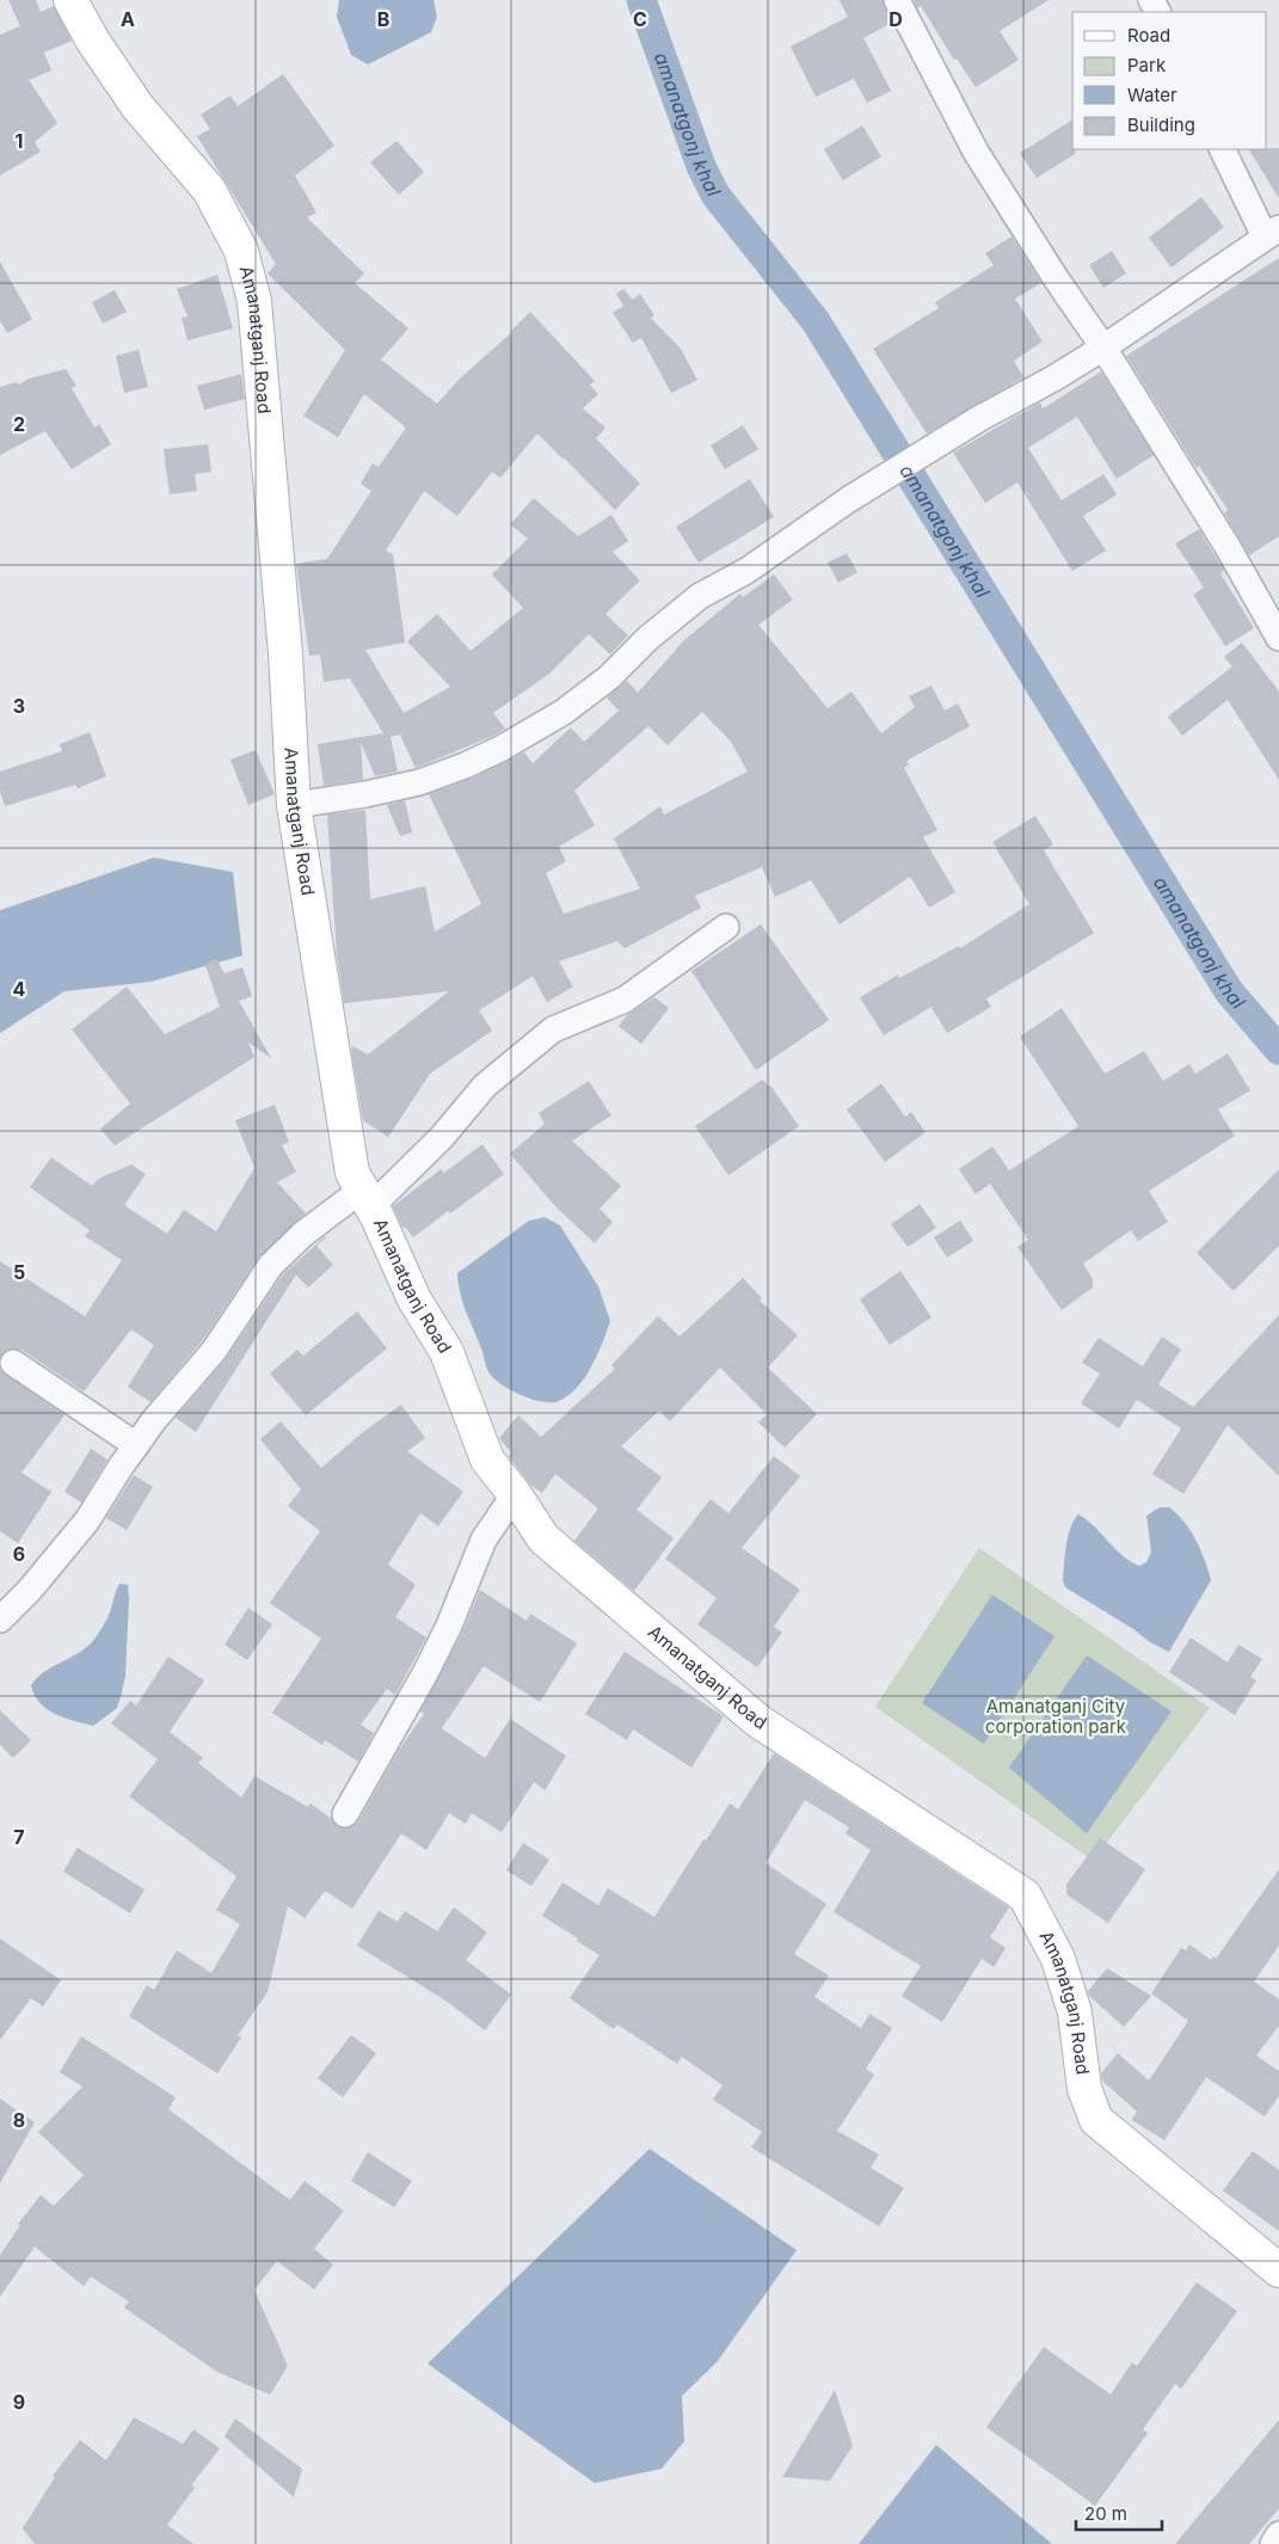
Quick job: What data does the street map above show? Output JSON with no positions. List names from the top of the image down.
{
  "streets": {
    "main road": ["Amanatganj Road"]
  },
  "water": ["amanatgonj khal"],
  "parks": ["Amanatganj City corporation park"],
  "legend": [
    "Road",
    "Park",
    "Water",
    "Building"
  ],
  "scale_bar": "20 m",
  "grid": {
    "columns": [
      "A",
      "B",
      "C",
      "D"
    ],
    "rows": [
      "1",
      "2",
      "3",
      "4",
      "5",
      "6",
      "7",
      "8",
      "9"
    ]
  }
}
